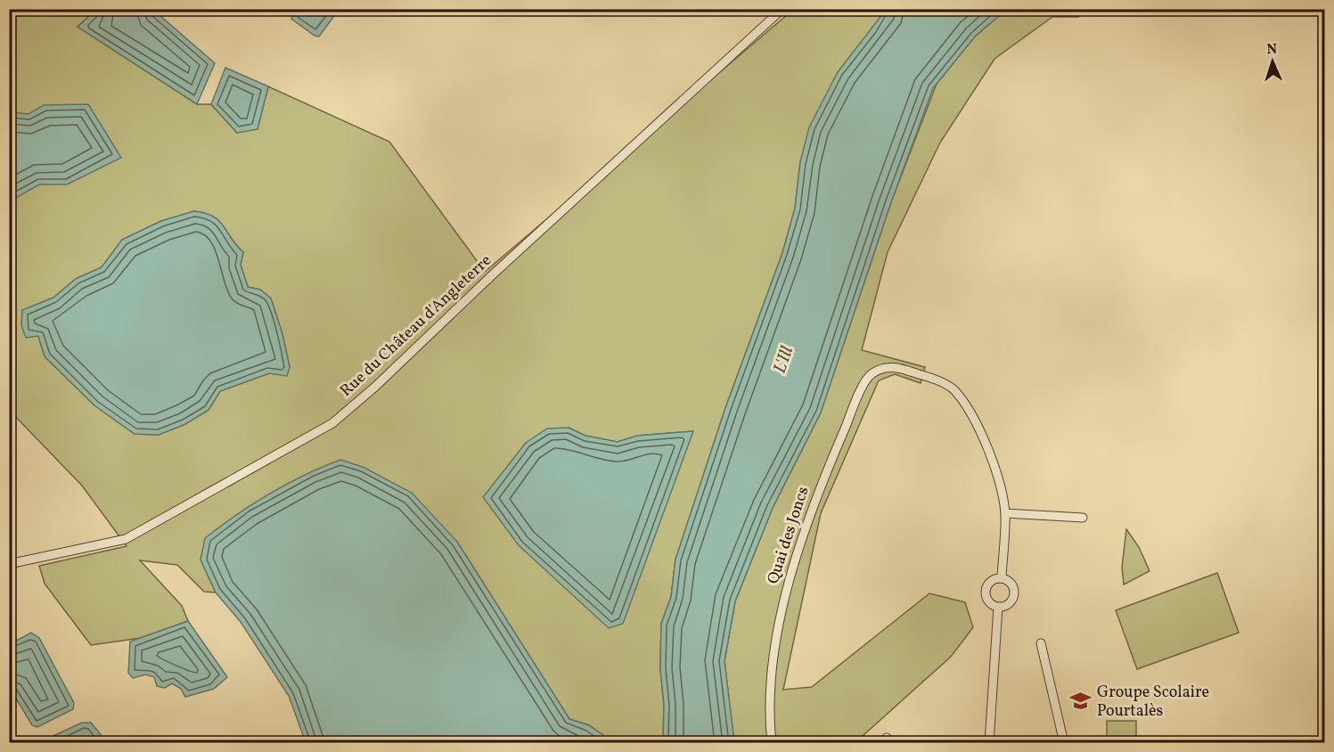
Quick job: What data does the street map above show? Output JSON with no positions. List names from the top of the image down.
{
  "streets": {
    "street": ["Rue du Château d'Angleterre", "Quai des Joncs"]
  },
  "water": ["L'Ill"],
  "places": {
    "school or university": ["Groupe Scolaire Pourtalès"]
  },
  "north": "top"
}
